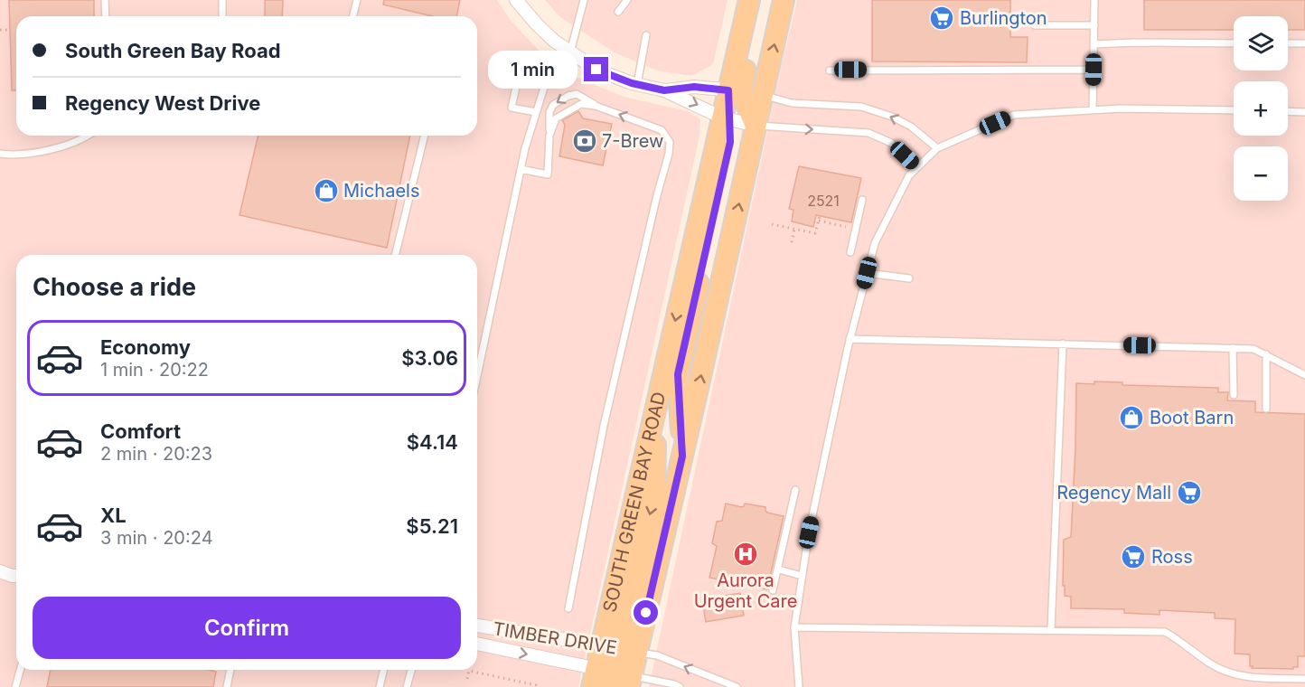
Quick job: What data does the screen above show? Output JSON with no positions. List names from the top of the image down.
{
  "streets": {
    "main road": ["SOUTH GREEN BAY ROAD"],
    "street": ["TIMBER DRIVE"]
  },
  "crossings": [
    ["SOUTH GREEN BAY ROAD", "TIMBER DRIVE"]
  ],
  "places": {
    "supermarket": ["Burlington", "Regency Mall", "Ross"],
    "bank": ["7-Brew"],
    "shop": ["Michaels", "Boot Barn"],
    "hospital": ["Aurora Urgent Care"]
  },
  "house_numbers": ["2521"],
  "page": {
    "map_buttons": ["+", "−"],
    "banner": ["South Green Bay Road", "Regency West Drive"],
    "bubble": "1 min",
    "heading": "Choose a ride",
    "list": [
      {
        "name": "Economy",
        "note": "1 min · 20:22",
        "value": "$3.06"
      },
      {
        "name": "Comfort",
        "note": "2 min · 20:23",
        "value": "$4.14"
      },
      {
        "name": "XL",
        "note": "3 min · 20:24",
        "value": "$5.21"
      }
    ],
    "buttons": "Confirm"
  }
}
